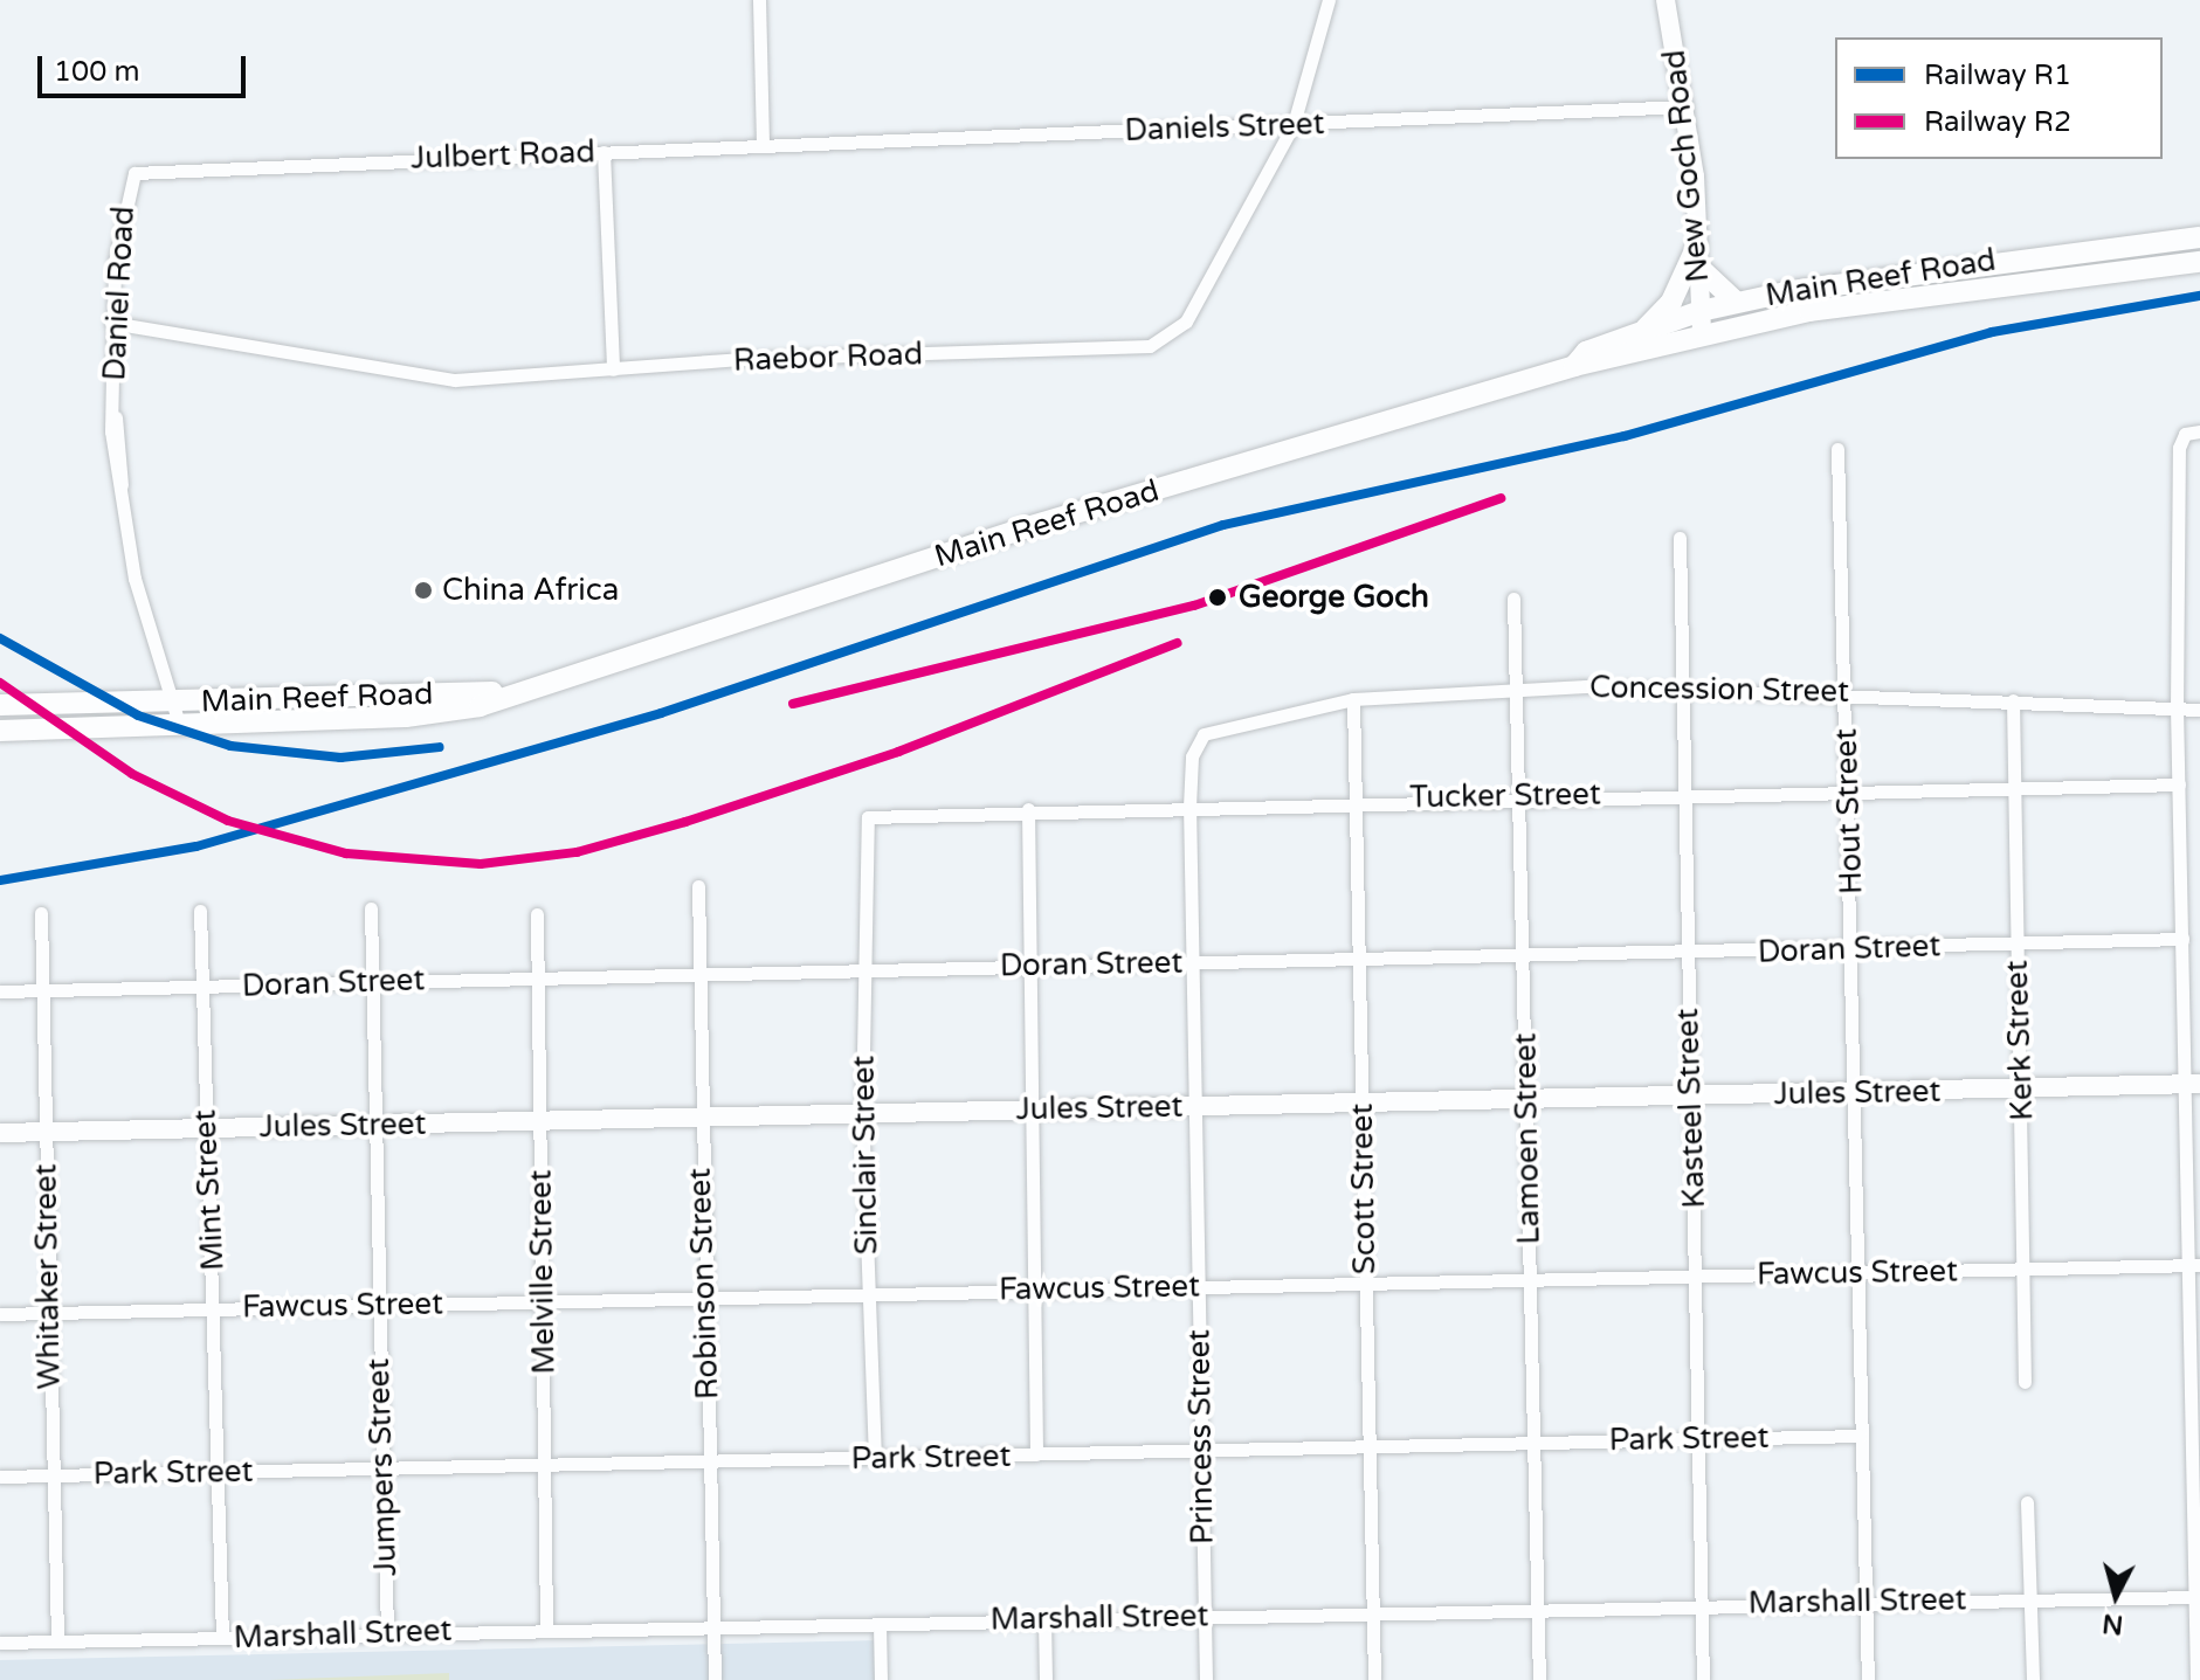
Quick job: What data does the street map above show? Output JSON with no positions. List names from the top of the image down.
{
  "streets": {
    "main road": ["New Goch Road", "Main Reef Road", "Jules Street"],
    "street": [
      "Daniels Street",
      "Julbert Road",
      "Daniel Road",
      "Raebor Road",
      "Concession Street",
      "Tucker Street",
      "Hout Street",
      "Doran Street",
      "Kerk Street",
      "Kasteel Street",
      "Lamoen Street",
      "Sinclair Street",
      "Scott Street",
      "Mint Street",
      "Melville Street",
      "Fawcus Street",
      "Whitaker Street",
      "Robinson Street",
      "Princess Street",
      "Park Street",
      "Jumpers Street",
      "Marshall Street"
    ]
  },
  "crossings": [
    ["Daniels Street", "Julbert Road"],
    ["Daniels Street", "New Goch Road"],
    ["Daniels Street", "Raebor Road"],
    ["Julbert Road", "Daniel Road"],
    ["New Goch Road", "Main Reef Road"],
    ["Main Reef Road", "Daniel Road"],
    ["Daniel Road", "Raebor Road"],
    ["Concession Street", "Hout Street"],
    ["Concession Street", "Kerk Street"],
    ["Concession Street", "Kasteel Street"],
    ["Concession Street", "Lamoen Street"],
    ["Concession Street", "Scott Street"],
    ["Concession Street", "Princess Street"],
    ["Tucker Street", "Hout Street"],
    ["Tucker Street", "Kerk Street"],
    ["Tucker Street", "Kasteel Street"],
    ["Tucker Street", "Lamoen Street"],
    ["Tucker Street", "Sinclair Street"],
    ["Tucker Street", "Scott Street"],
    ["Tucker Street", "Princess Street"],
    ["Hout Street", "Doran Street"],
    ["Hout Street", "Jules Street"],
    ["Hout Street", "Fawcus Street"],
    ["Hout Street", "Park Street"],
    ["Hout Street", "Marshall Street"],
    ["Doran Street", "Kerk Street"],
    ["Doran Street", "Kasteel Street"],
    ["Doran Street", "Lamoen Street"],
    ["Doran Street", "Sinclair Street"],
    ["Doran Street", "Scott Street"],
    ["Doran Street", "Mint Street"],
    ["Doran Street", "Melville Street"],
    ["Doran Street", "Whitaker Street"],
    ["Doran Street", "Robinson Street"],
    ["Doran Street", "Princess Street"],
    ["Doran Street", "Jumpers Street"],
    ["Kerk Street", "Jules Street"],
    ["Kerk Street", "Fawcus Street"],
    ["Jules Street", "Kasteel Street"],
    ["Jules Street", "Lamoen Street"],
    ["Jules Street", "Sinclair Street"],
    ["Jules Street", "Scott Street"],
    ["Jules Street", "Mint Street"],
    ["Jules Street", "Melville Street"],
    ["Jules Street", "Whitaker Street"],
    ["Jules Street", "Robinson Street"],
    ["Jules Street", "Princess Street"],
    ["Jules Street", "Jumpers Street"],
    ["Kasteel Street", "Fawcus Street"],
    ["Kasteel Street", "Park Street"],
    ["Kasteel Street", "Marshall Street"],
    ["Lamoen Street", "Fawcus Street"],
    ["Lamoen Street", "Park Street"],
    ["Lamoen Street", "Marshall Street"],
    ["Sinclair Street", "Fawcus Street"],
    ["Sinclair Street", "Park Street"],
    ["Scott Street", "Fawcus Street"],
    ["Scott Street", "Park Street"],
    ["Scott Street", "Marshall Street"],
    ["Mint Street", "Fawcus Street"],
    ["Mint Street", "Park Street"],
    ["Mint Street", "Marshall Street"],
    ["Melville Street", "Fawcus Street"],
    ["Melville Street", "Park Street"],
    ["Melville Street", "Marshall Street"],
    ["Fawcus Street", "Whitaker Street"],
    ["Fawcus Street", "Robinson Street"],
    ["Fawcus Street", "Princess Street"],
    ["Fawcus Street", "Jumpers Street"],
    ["Whitaker Street", "Park Street"],
    ["Whitaker Street", "Marshall Street"],
    ["Robinson Street", "Park Street"],
    ["Robinson Street", "Marshall Street"],
    ["Princess Street", "Park Street"],
    ["Princess Street", "Marshall Street"],
    ["Park Street", "Jumpers Street"],
    ["Jumpers Street", "Marshall Street"]
  ],
  "places": ["China Africa", "George Goch"],
  "lines": ["rail line R1", "rail line R2"],
  "legend": ["Railway R1", "Railway R2"],
  "scale_bar": "100 m",
  "north": "bottom"
}
